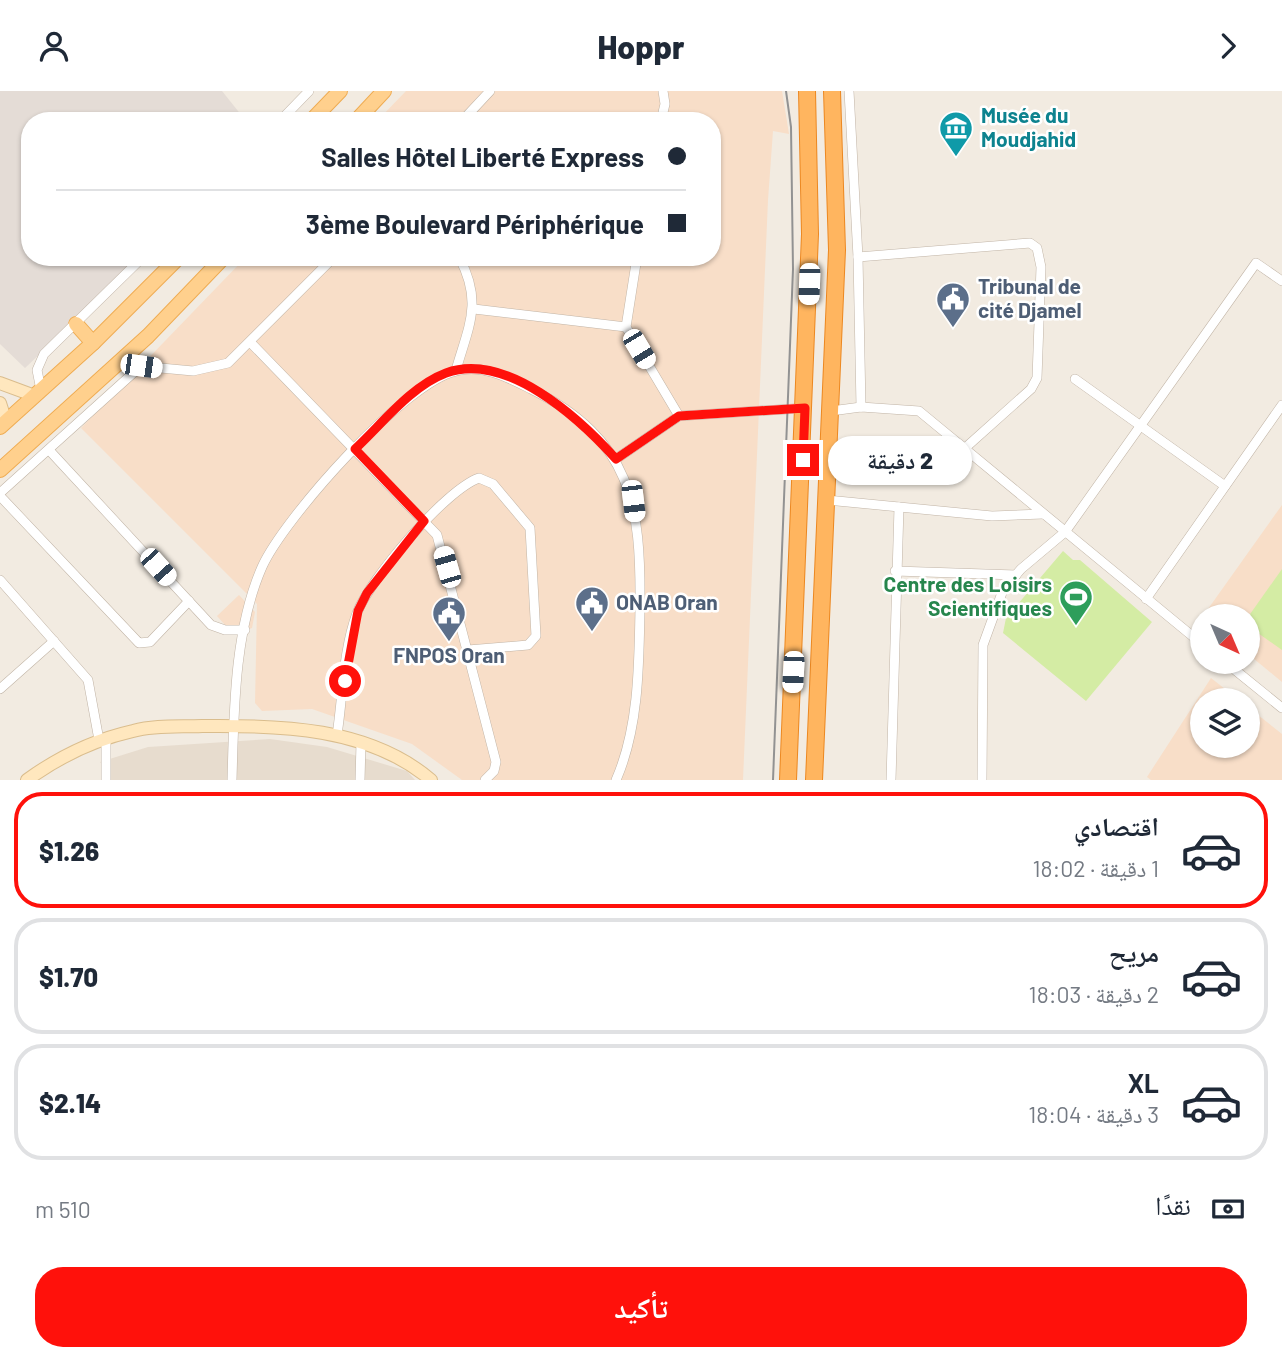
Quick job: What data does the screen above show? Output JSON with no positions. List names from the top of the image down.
{
  "places": {
    "museum": ["Musée du Moudjahid"],
    "public building": ["Tribunal de cité Djamel", "ONAB Oran", "FNPOS Oran"],
    "sports": ["Centre des Loisirs Scientifiques"]
  },
  "north": "bottom right",
  "page": {
    "header": "Hoppr",
    "banner": ["Salles Hôtel Liberté Express", "3ème Boulevard Périphérique"],
    "bubble": "2 دقيقة",
    "list": [
      {
        "name": "اقتصادي",
        "note": "1 دقيقة · 18:02",
        "value": "$1.26"
      },
      {
        "name": "مريح",
        "note": "2 دقيقة · 18:03",
        "value": "$1.70"
      },
      {
        "name": "XL",
        "note": "3 دقيقة · 18:04",
        "value": "$2.14"
      }
    ],
    "pay": ["نقدًا", "510 m"],
    "buttons": "تأكيد"
  }
}
